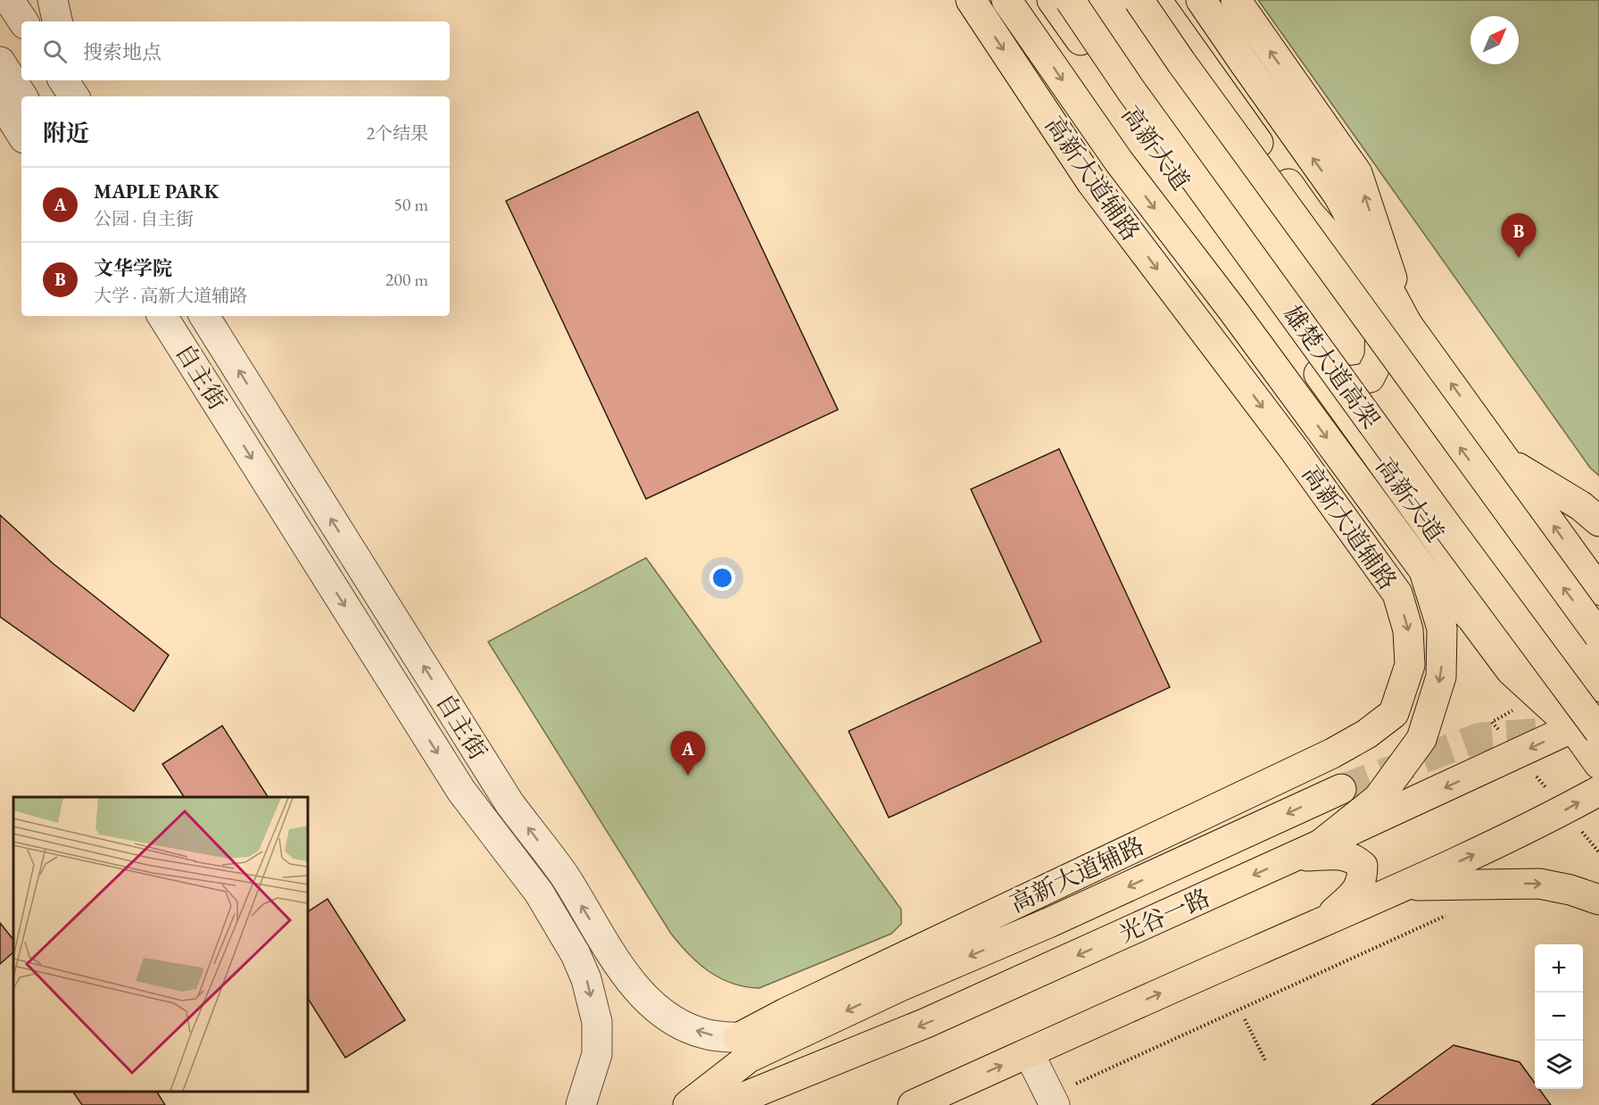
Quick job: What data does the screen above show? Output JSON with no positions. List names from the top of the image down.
{
  "streets": {
    "main road": [
      "高新大道",
      "高新大道辅路",
      "雄楚大道高架",
      "光谷一路"
    ],
    "street": ["自主街"]
  },
  "crossings": [
    ["高新大道", "雄楚大道高架"],
    ["高新大道", "光谷一路"],
    ["高新大道辅路", "自主街"],
    ["雄楚大道高架", "光谷一路"]
  ],
  "north": "top right",
  "page": {
    "search": "搜索地点",
    "heading": ["附近", "2个结果"],
    "list": [
      {
        "mark": "A",
        "name": "MAPLE PARK",
        "note": "公园 · 自主街",
        "value": "50 m"
      },
      {
        "mark": "B",
        "name": "文华学院",
        "note": "大学 · 高新大道辅路",
        "value": "200 m"
      }
    ],
    "pins": ["B", "A"],
    "map_buttons": ["+", "−"]
  }
}
